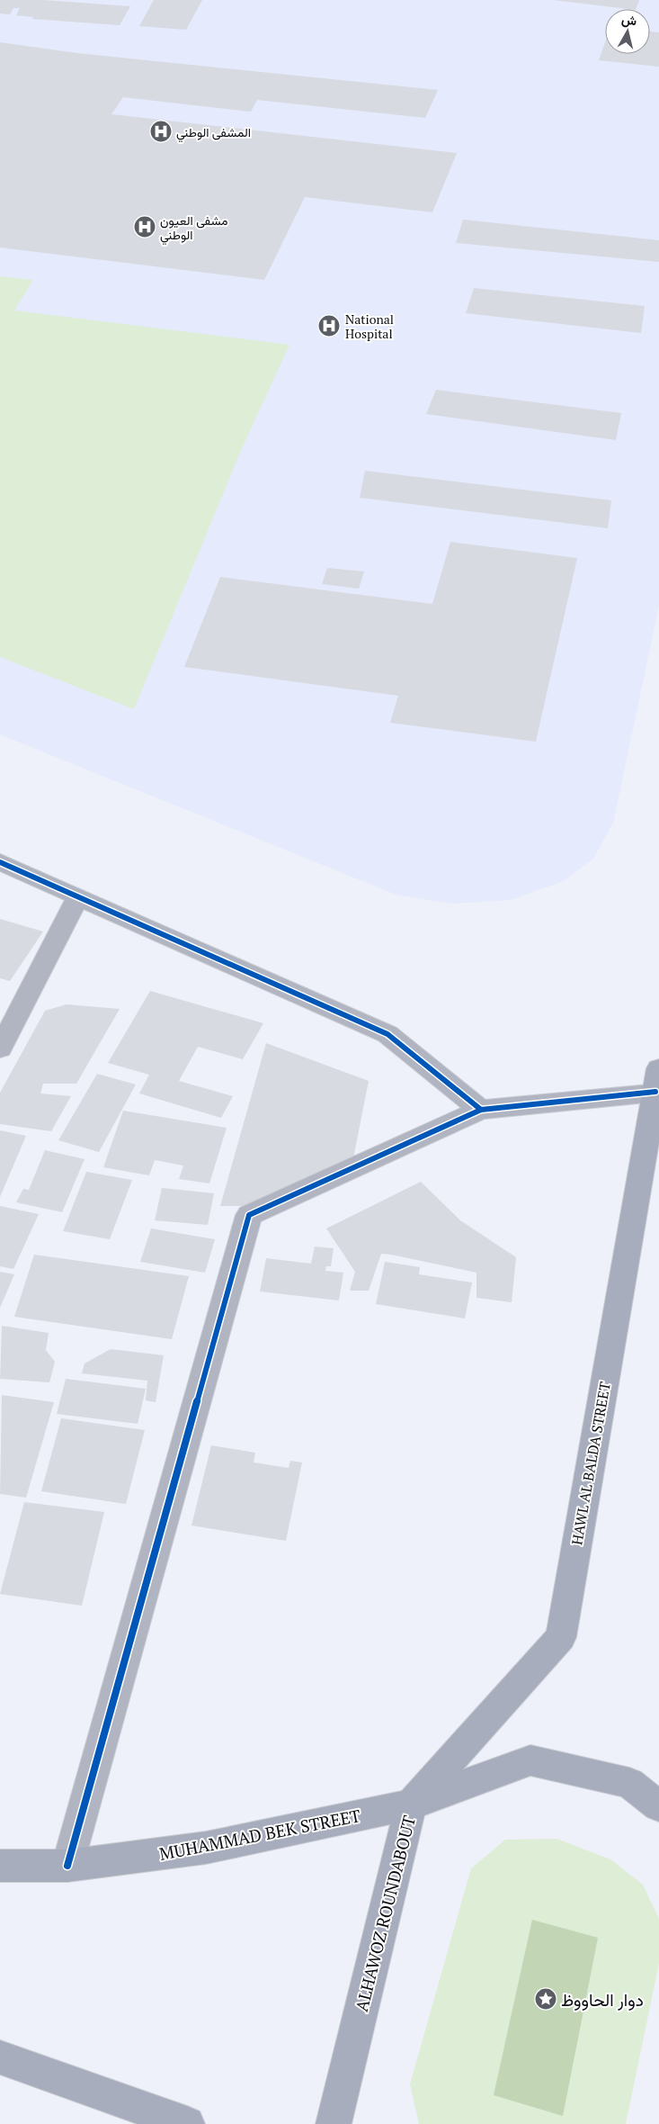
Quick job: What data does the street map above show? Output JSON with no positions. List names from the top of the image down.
{
  "streets": {
    "main road": ["HAWL AL BALDA STREET", "MUHAMMAD BEK STREET", "ALHAWOZ ROUNDABOUT"]
  },
  "crossings": [
    ["HAWL AL BALDA STREET", "MUHAMMAD BEK STREET"],
    ["HAWL AL BALDA STREET", "ALHAWOZ ROUNDABOUT"],
    ["MUHAMMAD BEK STREET", "ALHAWOZ ROUNDABOUT"]
  ],
  "places": {
    "hospital": ["المشفى الوطني", "مشفى العيون الوطني", "National Hospital"],
    "place": ["دوار الحاووظ"]
  },
  "north": "top"
}
